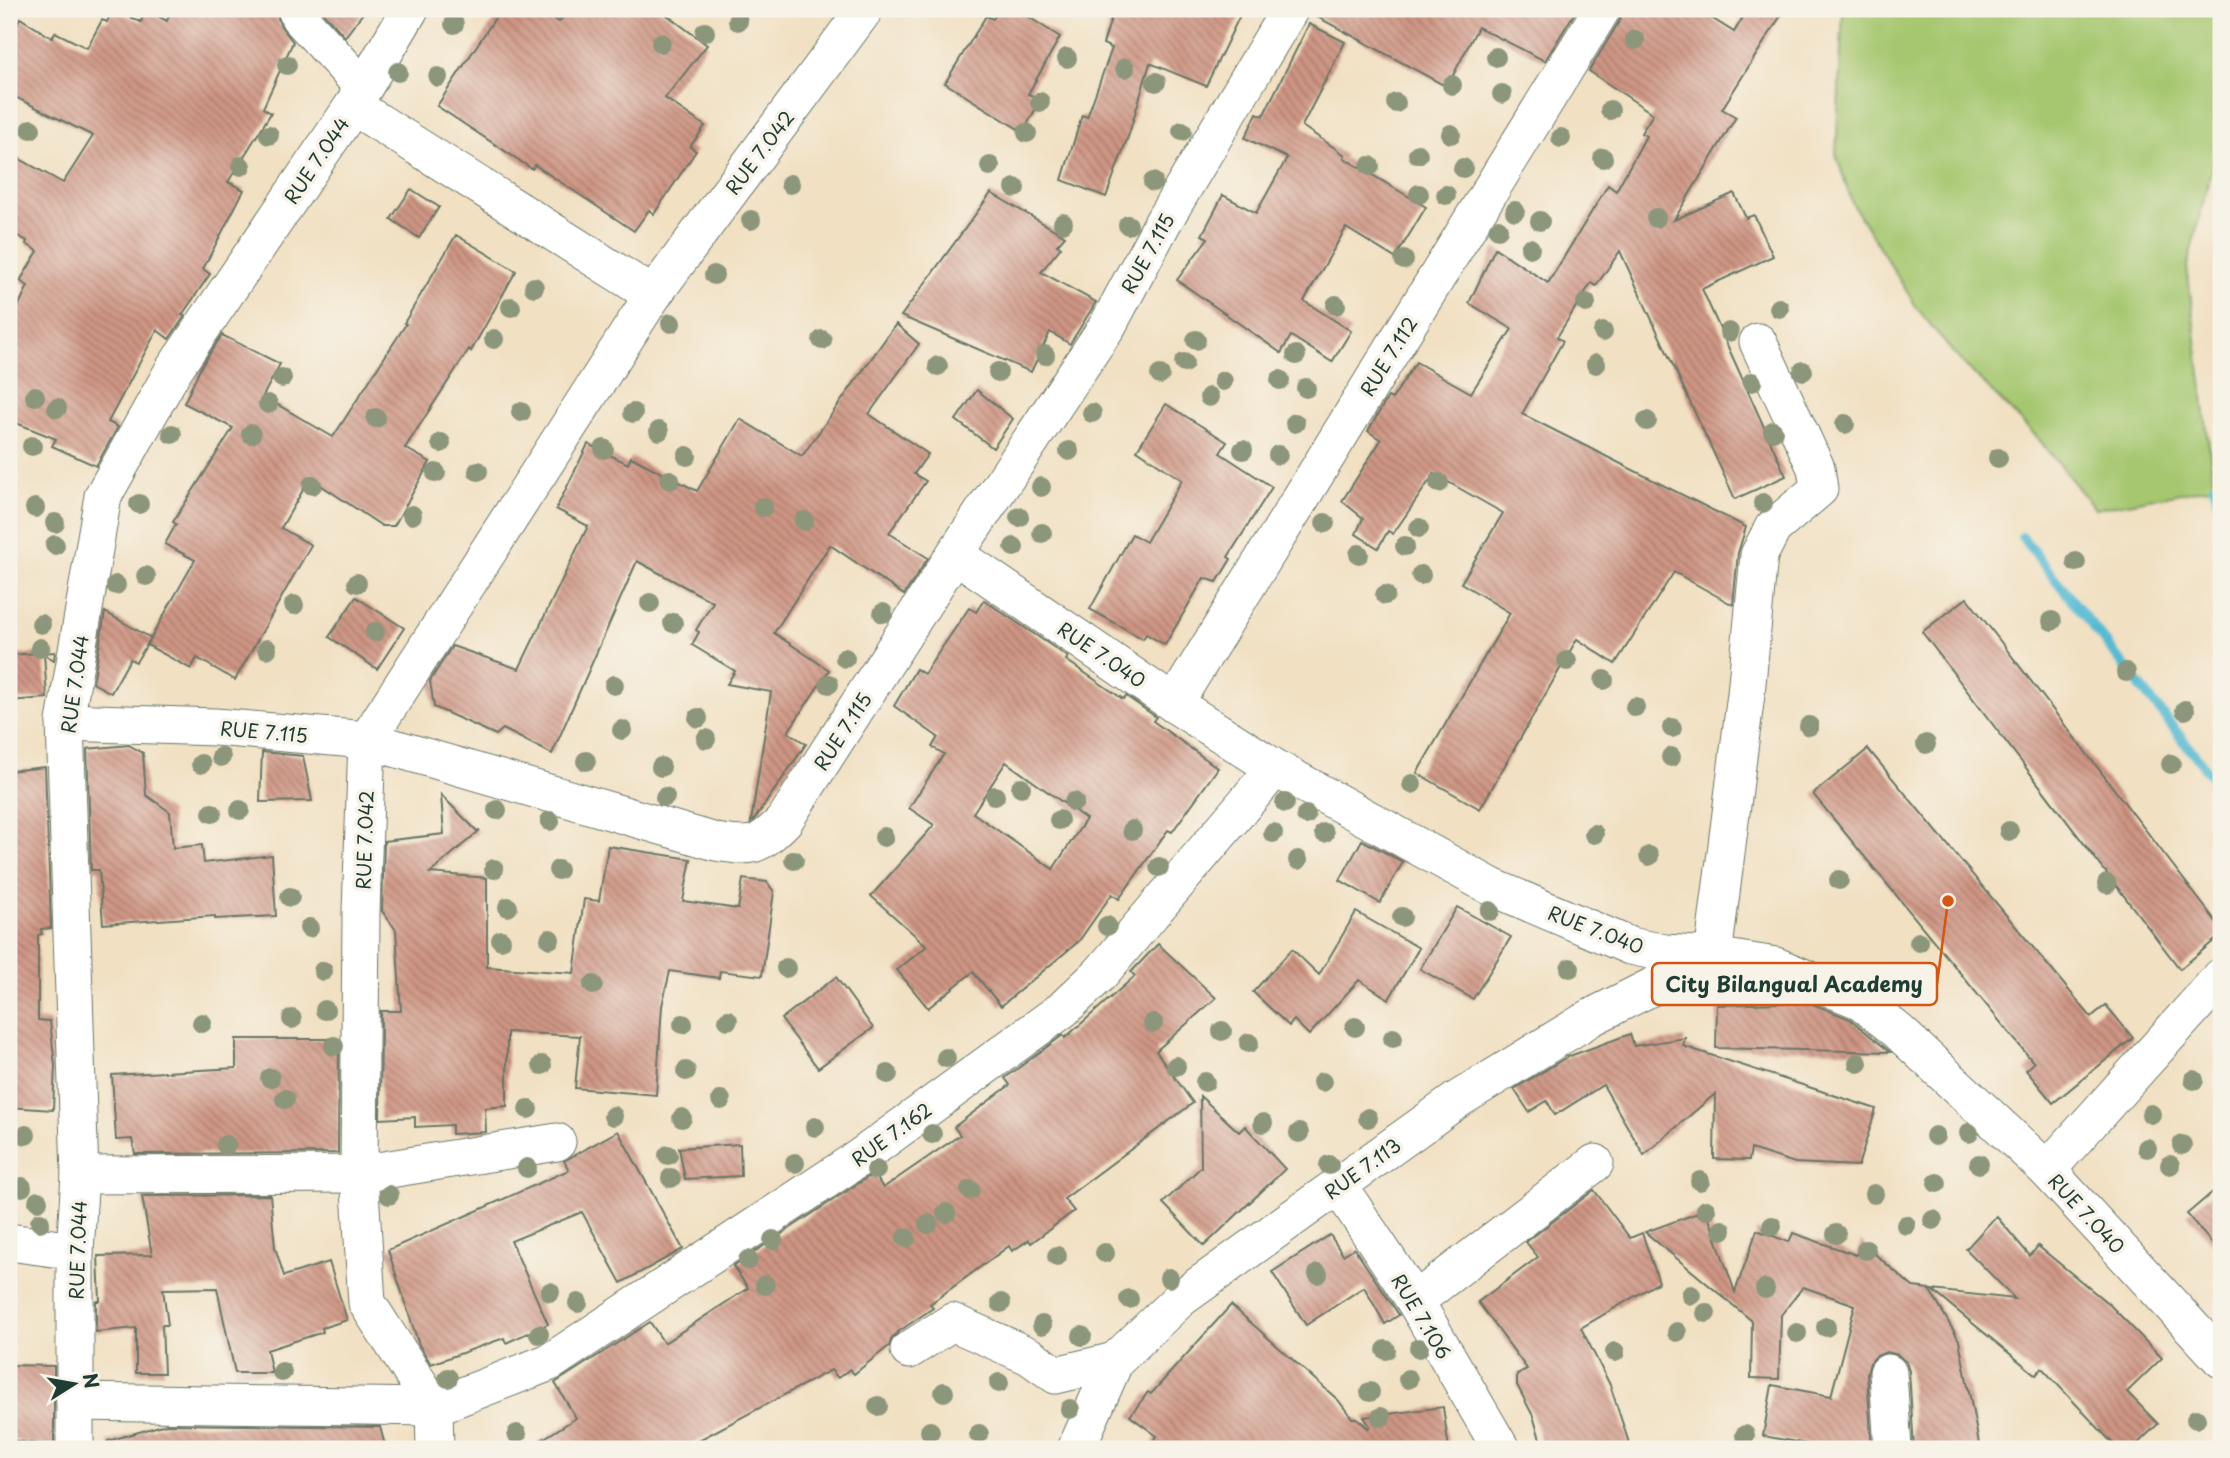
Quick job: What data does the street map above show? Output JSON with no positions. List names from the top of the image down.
{
  "streets": {
    "street": [
      "RUE 7.042",
      "RUE 7.044",
      "RUE 7.115",
      "RUE 7.112",
      "RUE 7.040",
      "RUE 7.162",
      "RUE 7.113",
      "RUE 7.106"
    ]
  },
  "crossings": [
    ["RUE 7.042", "RUE 7.115"],
    ["RUE 7.042", "RUE 7.162"],
    ["RUE 7.044", "RUE 7.115"],
    ["RUE 7.115", "RUE 7.040"],
    ["RUE 7.112", "RUE 7.040"],
    ["RUE 7.040", "RUE 7.162"],
    ["RUE 7.040", "RUE 7.113"],
    ["RUE 7.113", "RUE 7.106"]
  ],
  "places": ["City Bilangual Academy"],
  "north": "right"
}
